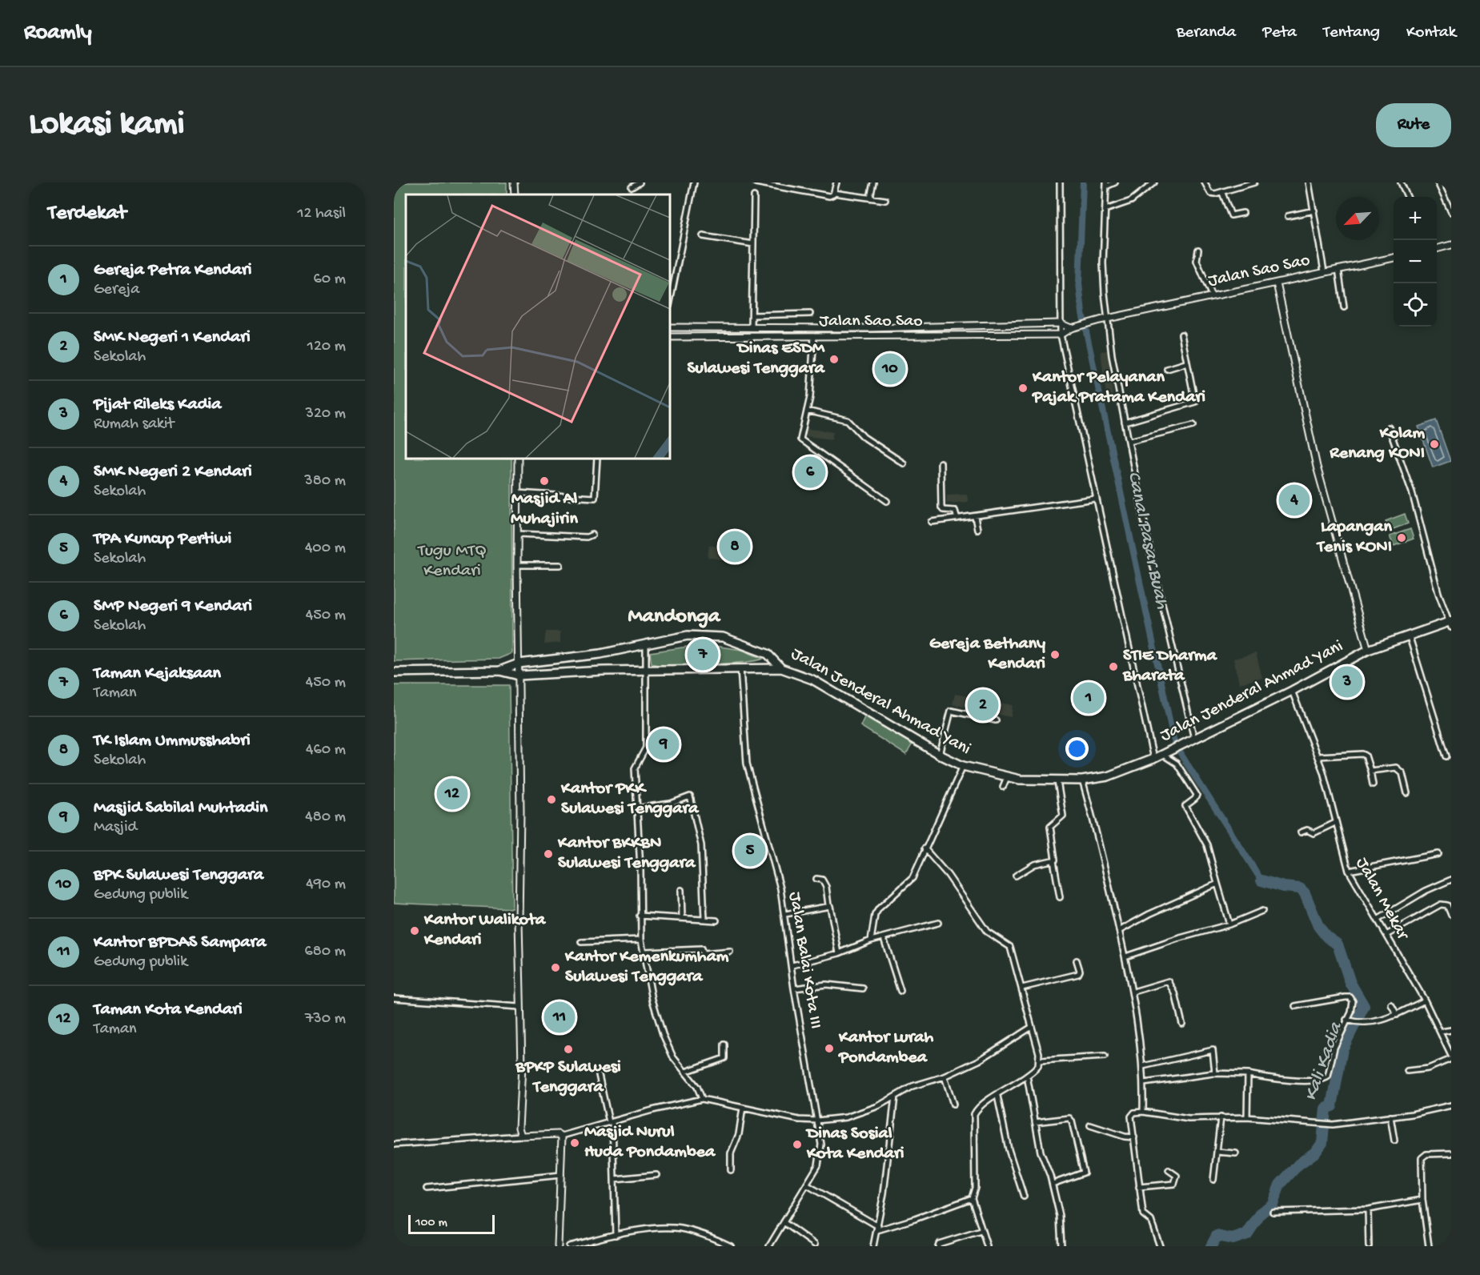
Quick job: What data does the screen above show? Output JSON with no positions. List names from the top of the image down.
{
  "streets": {
    "highway": ["Jalan Jenderal Ahmad Yani"],
    "street": ["Jalan Sao Sao", "Jalan Mekar", "Jalan Balai Kota III"]
  },
  "crossings": [
    ["Jalan Jenderal Ahmad Yani", "Jalan Mekar"]
  ],
  "districts": ["Mandonga"],
  "water": ["Canal Pasar Buah", "Kali Kadia"],
  "parks": ["Tugu MTQ Kendari"],
  "places": [
    "Dinas ESDM Sulawesi Tenggara",
    "Kantor Pelayanan Pajak Pratama Kendari",
    "Kolam Renang KONI",
    "Masjid Al Muhajirin",
    "Lapangan Tenis KONI",
    "Gereja Bethany Kendari",
    "STIE Dharma Bharata",
    "Kantor PKK Sulawesi Tenggara",
    "Kantor BKKBN Sulawesi Tenggara",
    "Kantor Walikota Kendari",
    "Kantor Kemenkumham Sulawesi Tenggara",
    "Kantor Lurah Pondambea",
    "BPKP Sulawesi Tenggara",
    "Masjid Nurul Huda Pondambea",
    "Dinas Sosial Kota Kendari"
  ],
  "scale_bar": "100 m",
  "north": "bottom left",
  "page": {
    "header": "Roamly",
    "nav": [
      "Beranda",
      "Peta",
      "Tentang",
      "Kontak"
    ],
    "buttons": "Rute",
    "title": "Lokasi kami",
    "heading": ["Terdekat", "12 hasil"],
    "map_buttons": ["+", "−"],
    "list": [
      {
        "mark": "1",
        "name": "Gereja Petra Kendari",
        "note": "Gereja",
        "value": "60 m"
      },
      {
        "mark": "2",
        "name": "SMK Negeri 1 Kendari",
        "note": "Sekolah",
        "value": "120 m"
      },
      {
        "mark": "3",
        "name": "Pijat Rileks Kadia",
        "note": "Rumah sakit",
        "value": "320 m"
      },
      {
        "mark": "4",
        "name": "SMK Negeri 2 Kendari",
        "note": "Sekolah",
        "value": "380 m"
      },
      {
        "mark": "5",
        "name": "TPA Kuncup Pertiwi",
        "note": "Sekolah",
        "value": "400 m"
      },
      {
        "mark": "6",
        "name": "SMP Negeri 9 Kendari",
        "note": "Sekolah",
        "value": "450 m"
      },
      {
        "mark": "7",
        "name": "Taman Kejaksaan",
        "note": "Taman",
        "value": "450 m"
      },
      {
        "mark": "8",
        "name": "TK Islam Ummusshabri",
        "note": "Sekolah",
        "value": "460 m"
      },
      {
        "mark": "9",
        "name": "Masjid Sabilal Muhtadin",
        "note": "Masjid",
        "value": "480 m"
      },
      {
        "mark": "10",
        "name": "BPK Sulawesi Tenggara",
        "note": "Gedung publik",
        "value": "490 m"
      },
      {
        "mark": "11",
        "name": "Kantor BPDAS Sampara",
        "note": "Gedung publik",
        "value": "680 m"
      },
      {
        "mark": "12",
        "name": "Taman Kota Kendari",
        "note": "Taman",
        "value": "730 m"
      }
    ],
    "pins": [
      "10",
      "6",
      "4",
      "8",
      "7",
      "3",
      "1",
      "2",
      "9",
      "12",
      "5",
      "11"
    ],
    "scale": "100 m"
  }
}
